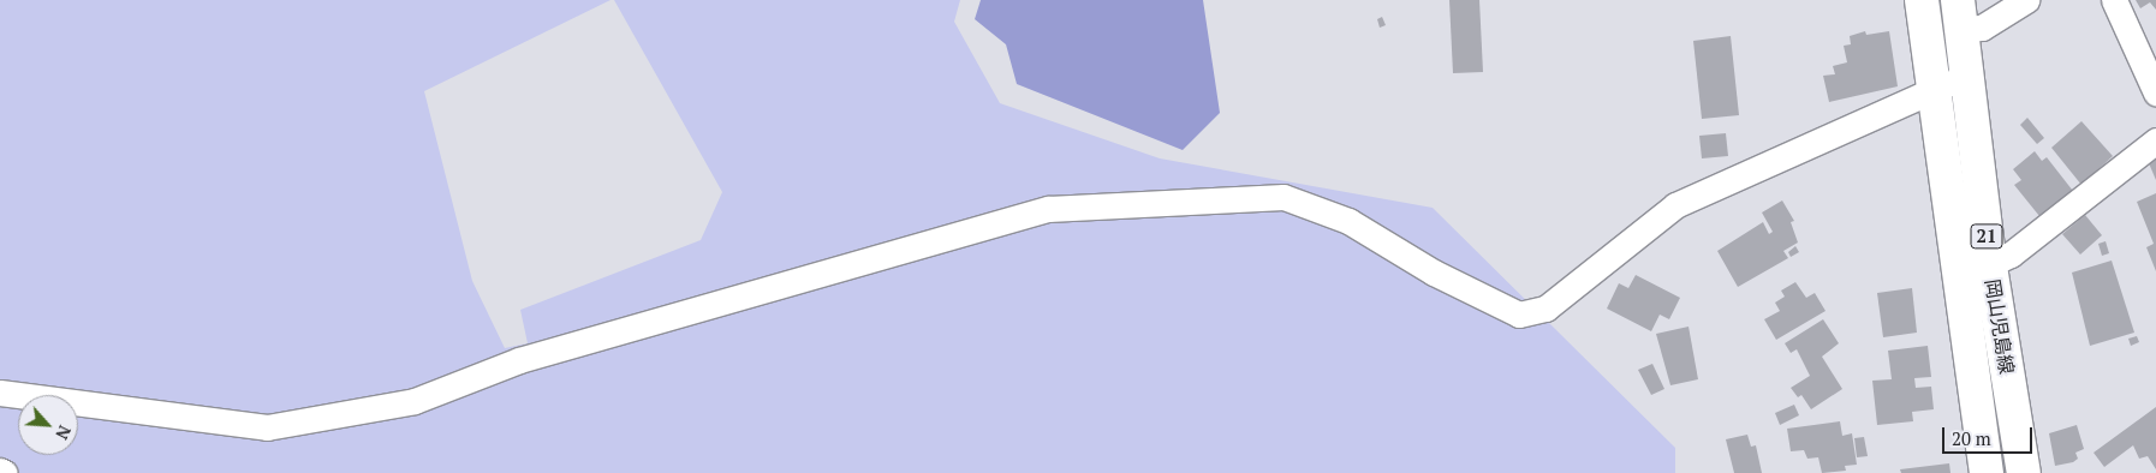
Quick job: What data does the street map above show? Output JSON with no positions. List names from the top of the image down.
{
  "streets": {
    "main road": ["21", "岡山児島線"]
  },
  "scale_bar": "20 m",
  "north": "bottom right"
}
